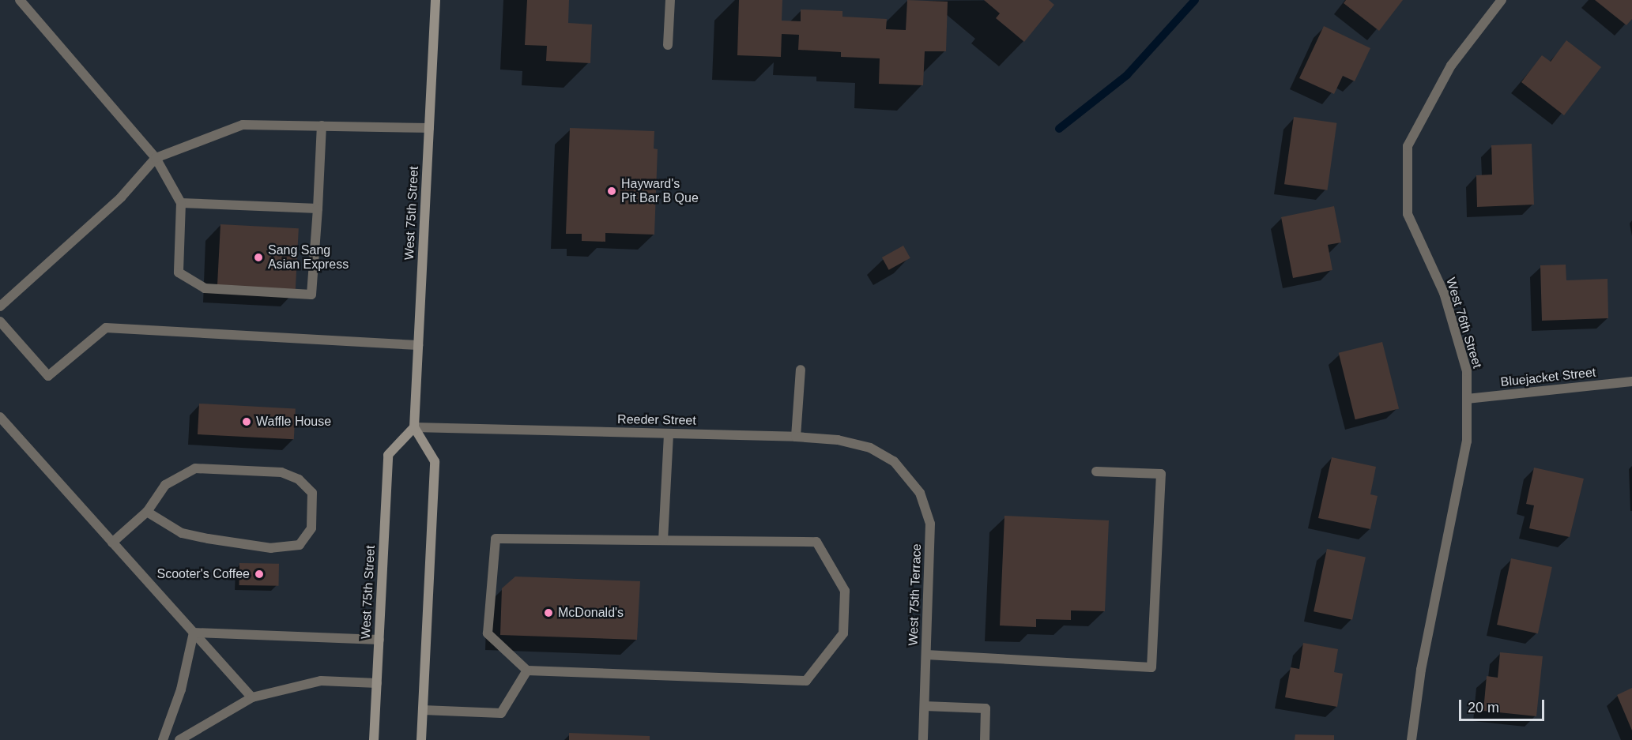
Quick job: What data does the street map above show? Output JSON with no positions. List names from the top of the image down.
{
  "streets": {
    "main road": ["West 75th Street"],
    "street": [
      "West 76th Street",
      "Bluejacket Street",
      "Reeder Street",
      "West 75th Terrace"
    ]
  },
  "crossings": [
    ["West 75th Street", "Reeder Street"],
    ["West 76th Street", "Bluejacket Street"],
    ["Reeder Street", "West 75th Terrace"]
  ],
  "places": [
    "Hayward's Pit Bar B Que",
    "Sang Sang Asian Express",
    "Waffle House",
    "Scooter's Coffee",
    "McDonald's"
  ],
  "scale_bar": "20 m"
}
